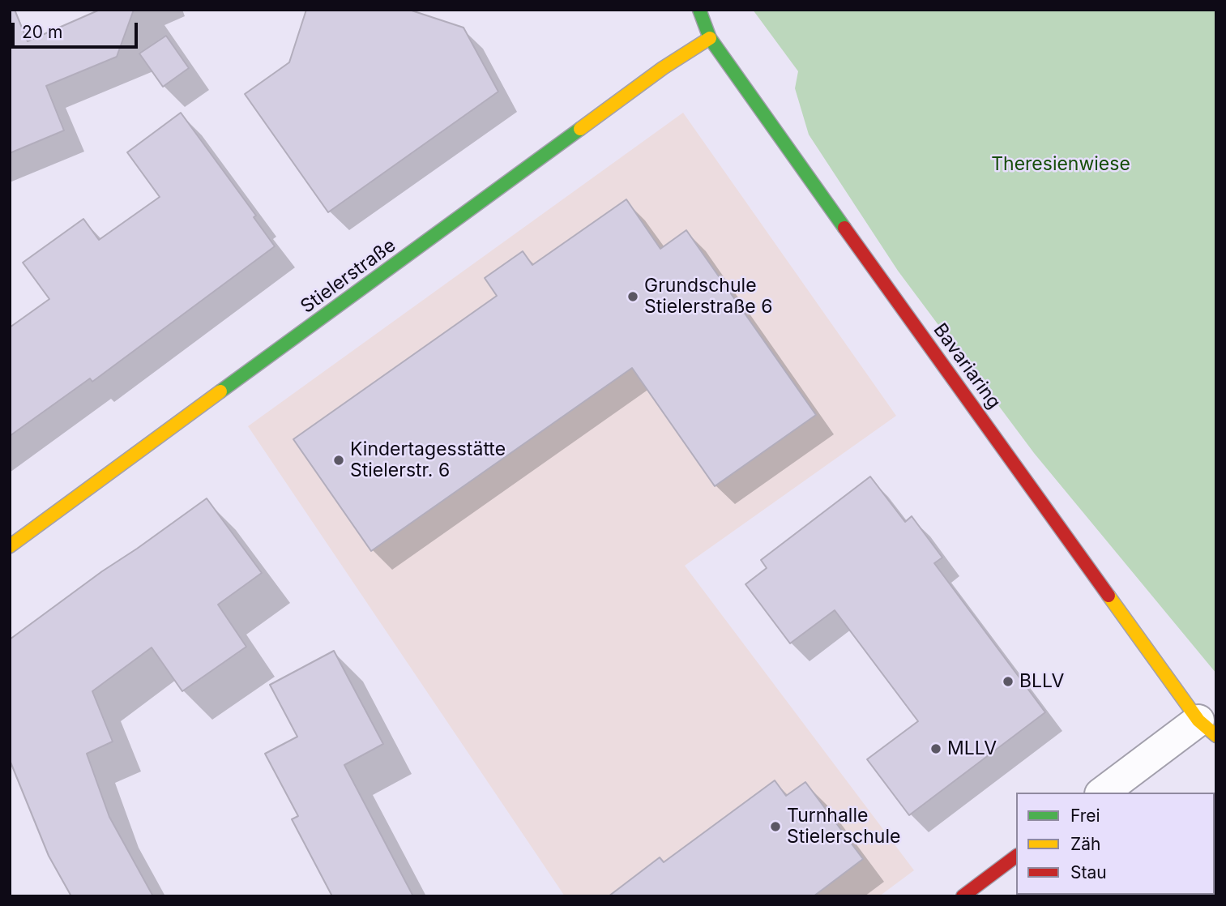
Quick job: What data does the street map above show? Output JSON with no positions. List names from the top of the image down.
{
  "streets": {
    "street": ["Stielerstraße", "Bavariaring"]
  },
  "crossings": [
    ["Stielerstraße", "Bavariaring"]
  ],
  "parks": ["Theresienwiese"],
  "places": [
    "Grundschule Stielerstraße 6",
    "Kindertagesstätte Stielerstr. 6",
    "BLLV",
    "MLLV",
    "Turnhalle Stielerschule"
  ],
  "legend": ["Frei", "Zäh", "Stau"],
  "scale_bar": "20 m"
}
